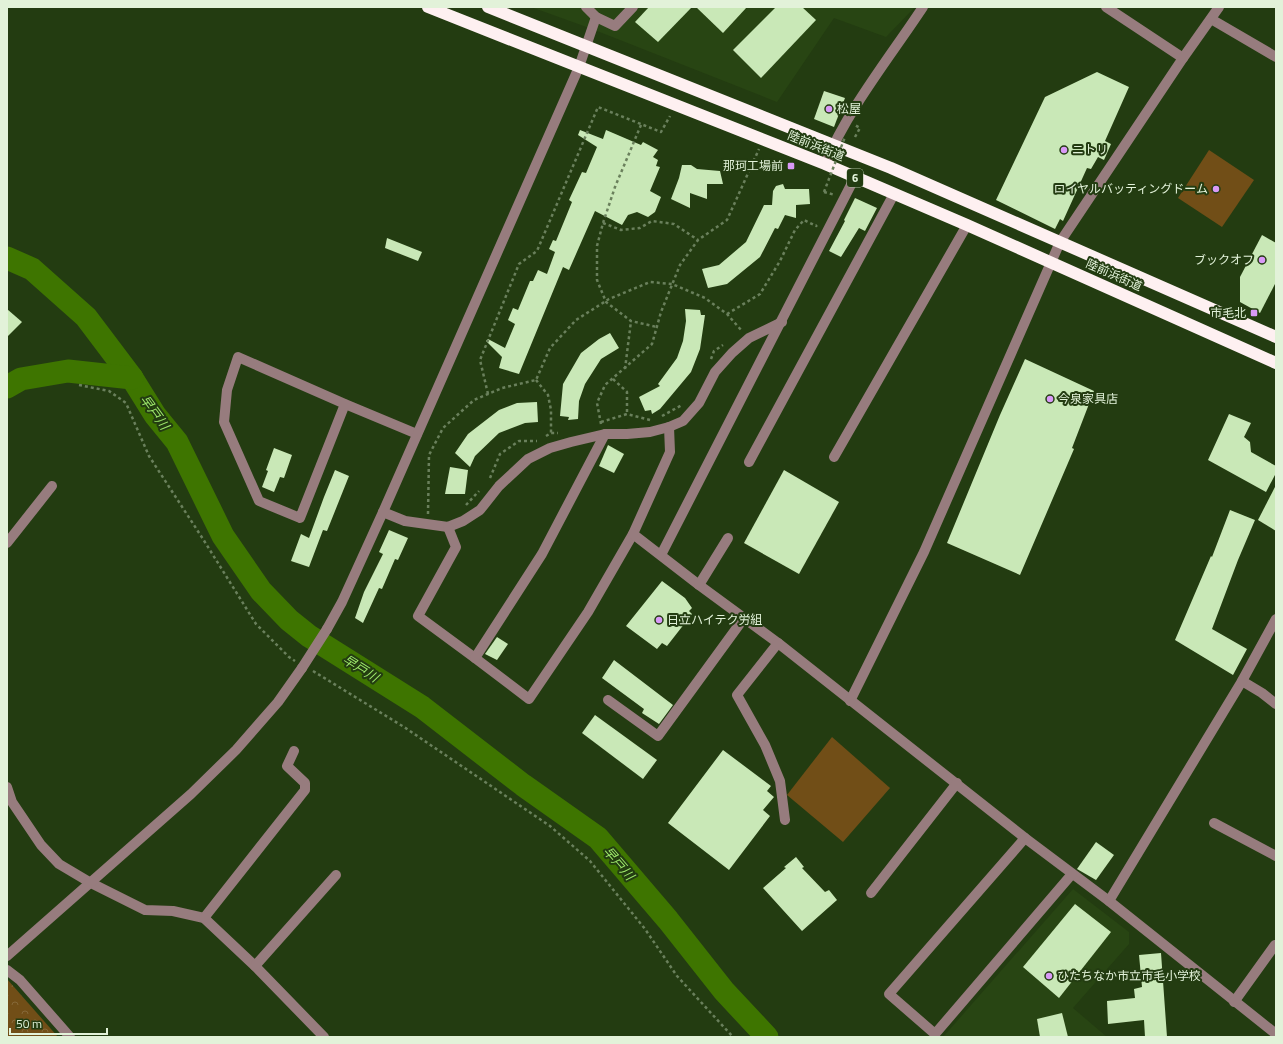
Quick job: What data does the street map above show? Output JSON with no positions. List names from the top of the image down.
{
  "streets": {
    "highway": ["陸前浜街道", "6"]
  },
  "water": ["早戸川"],
  "places": {
    "other": [
      "松屋",
      "ニトリ",
      "ロイヤルバッティングドーム",
      "ブックオフ",
      "今泉家具店",
      "日立ハイテク労組",
      "ひたちなか市立市毛小学校"
    ],
    "transit": ["那珂工場前", "市毛北"]
  },
  "scale_bar": "50 m"
}
